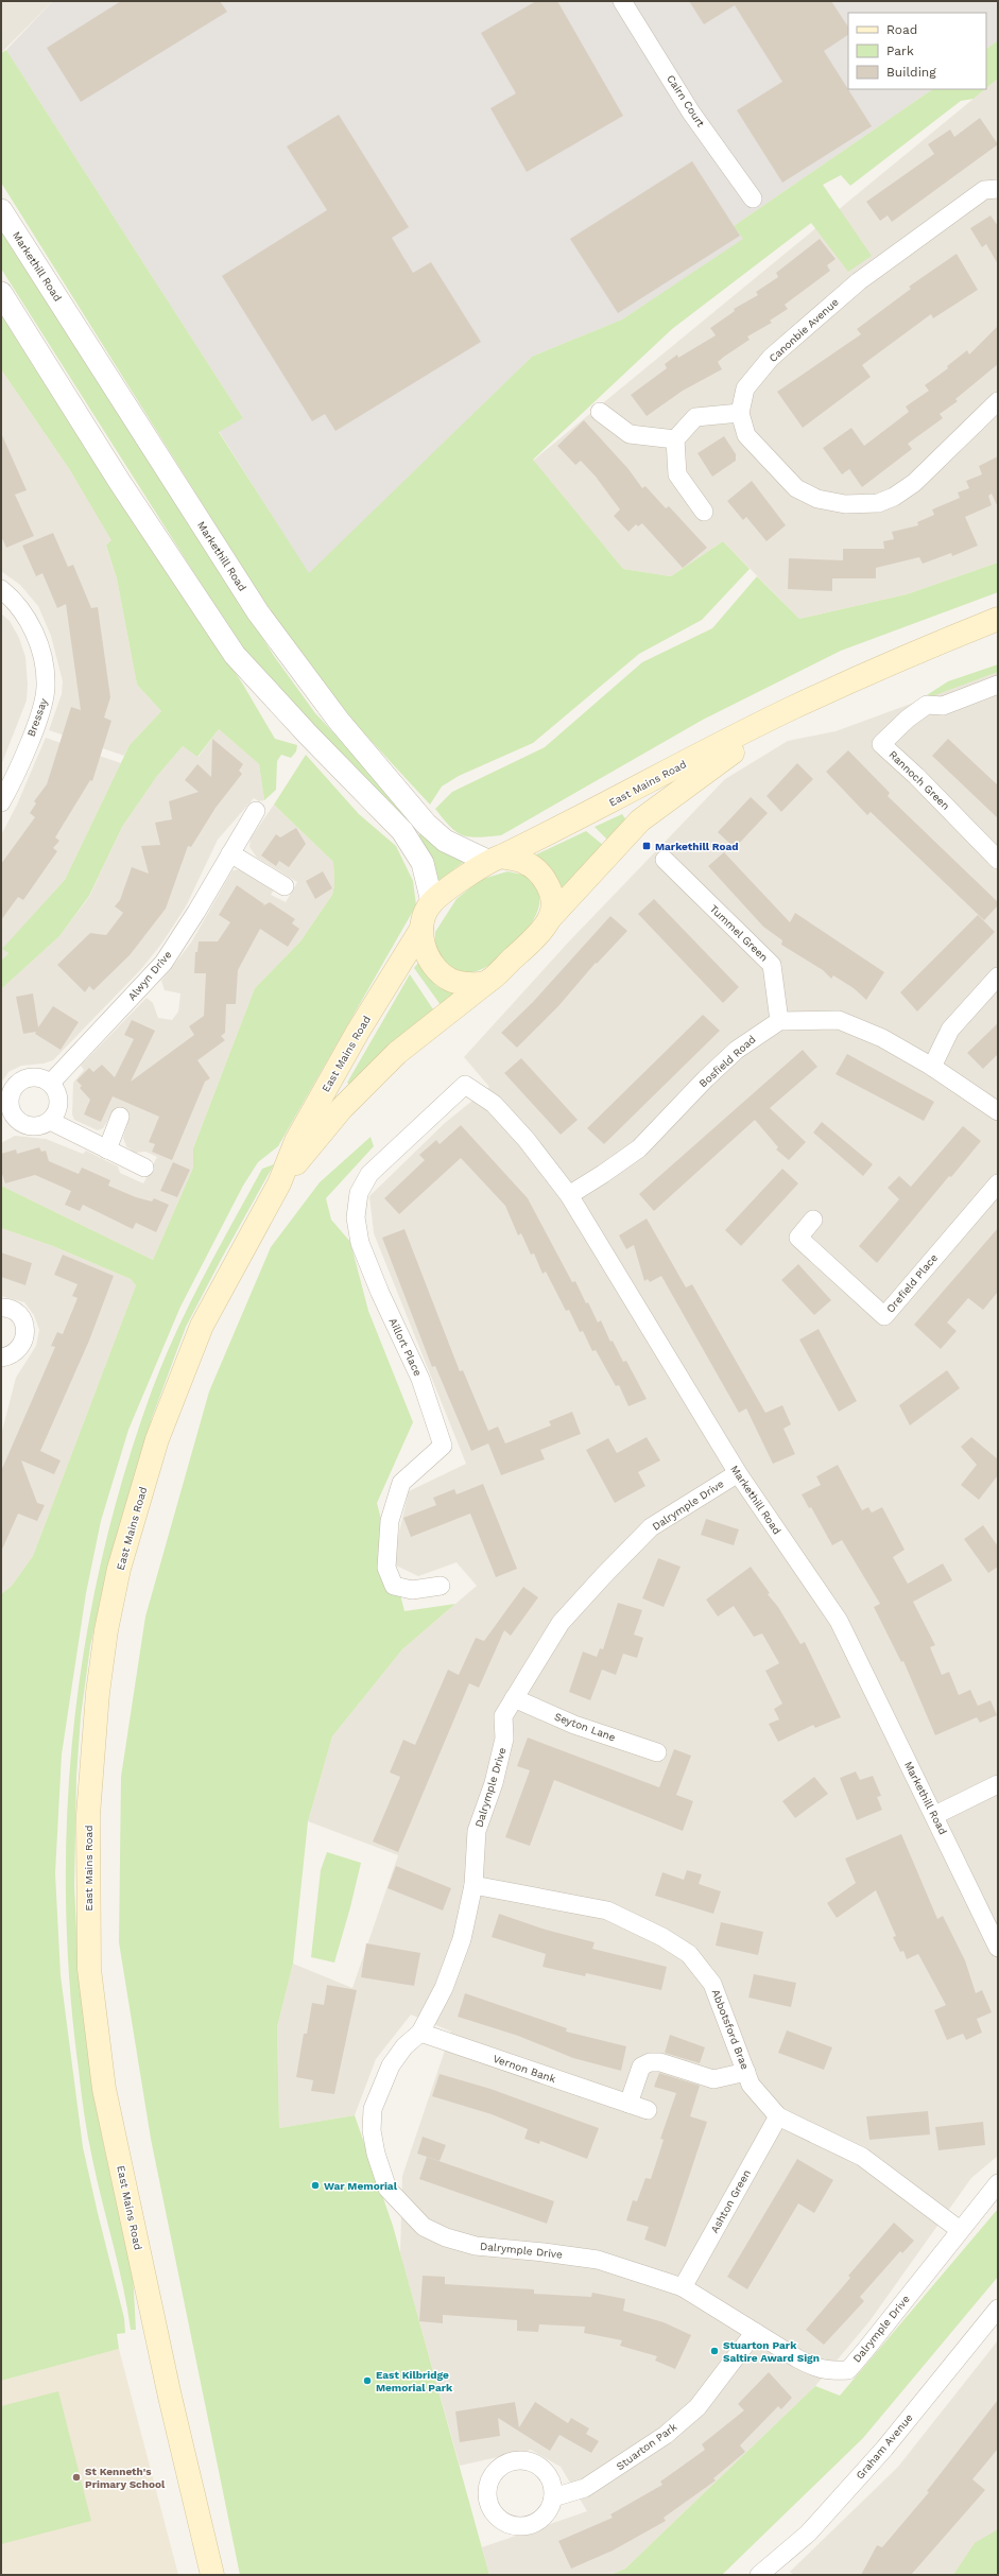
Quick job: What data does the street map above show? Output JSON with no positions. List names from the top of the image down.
{
  "streets": {
    "main road": ["East Mains Road"],
    "street": [
      "Cairn Court",
      "Markethill Road",
      "Canonbie Avenue",
      "Bressay",
      "Rannoch Green",
      "Tummel Green",
      "Alwyn Drive",
      "Bosfield Road",
      "Orefield Place",
      "Aillort Place",
      "Dalrymple Drive",
      "Seyton Lane",
      "Abbotsford Brae",
      "Vernon Bank",
      "Ashton Green",
      "Stuarton Park",
      "Graham Avenue"
    ]
  },
  "crossings": [
    ["Markethill Road", "East Mains Road"],
    ["Markethill Road", "Bosfield Road"],
    ["Markethill Road", "Aillort Place"],
    ["Markethill Road", "Dalrymple Drive"],
    ["Tummel Green", "Bosfield Road"],
    ["Dalrymple Drive", "Seyton Lane"],
    ["Dalrymple Drive", "Abbotsford Brae"],
    ["Dalrymple Drive", "Vernon Bank"],
    ["Dalrymple Drive", "Ashton Green"],
    ["Dalrymple Drive", "Stuarton Park"],
    ["Abbotsford Brae", "Ashton Green"]
  ],
  "places": {
    "transit": ["Markethill Road"],
    "other": [
      "War Memorial",
      "Stuarton Park Saltire Award Sign",
      "East Kilbridge Memorial Park",
      "St Kenneth's Primary School"
    ]
  },
  "legend": ["Road", "Park", "Building"]
}
